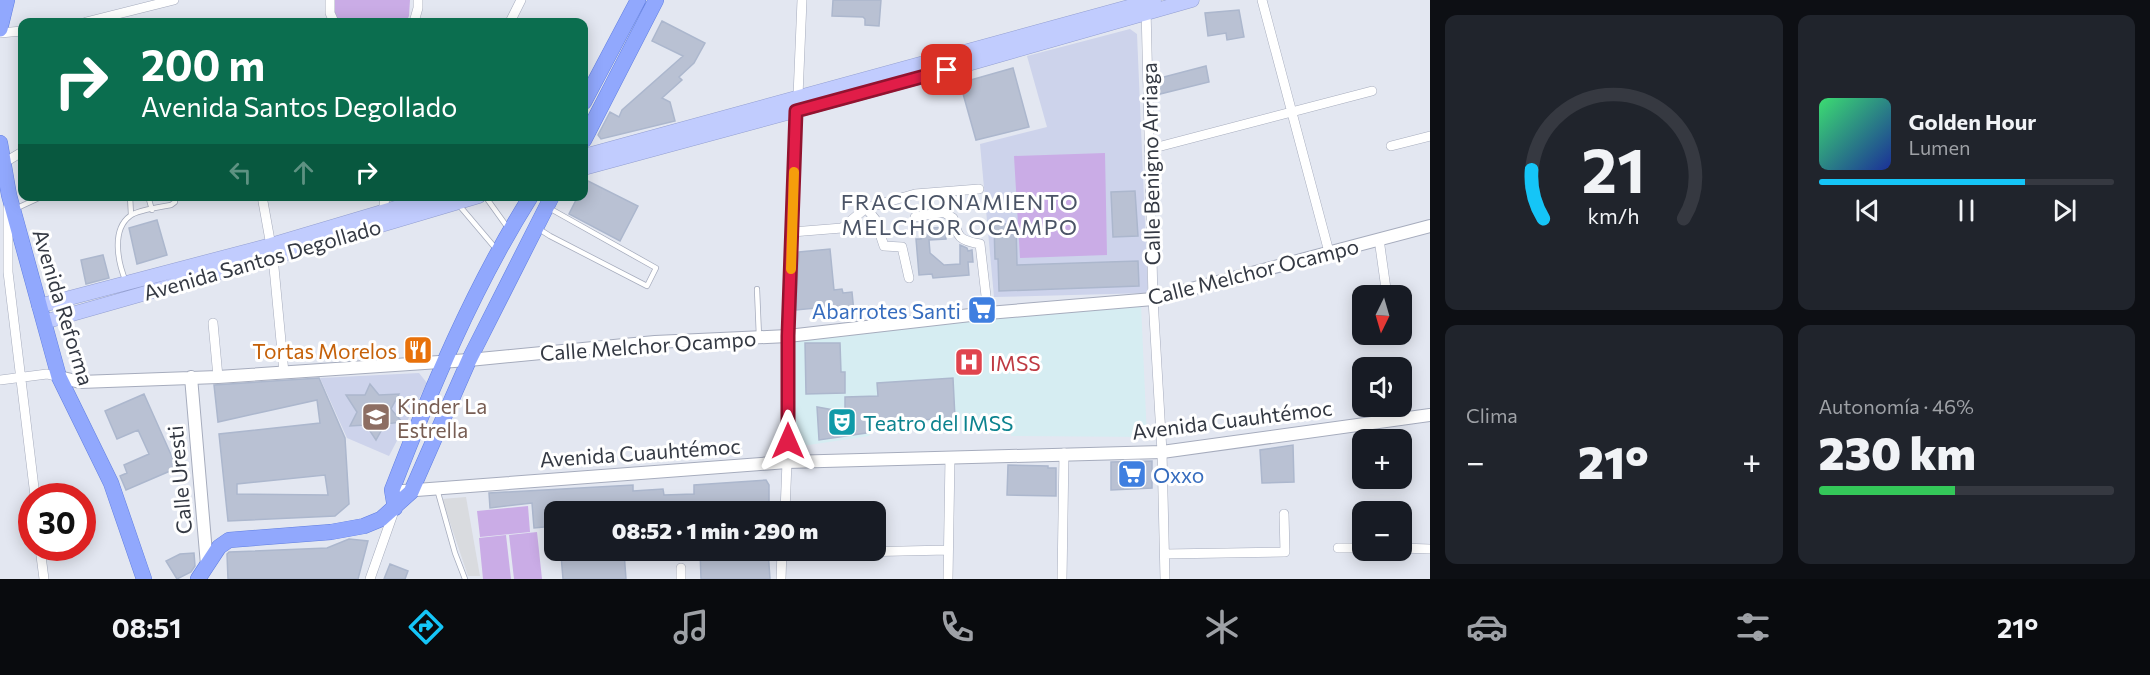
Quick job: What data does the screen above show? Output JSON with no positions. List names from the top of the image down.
{
  "streets": {
    "main road": ["Avenida Santos Degollado", "Avenida Reforma"],
    "street": [
      "Calle Benigno Arriaga",
      "Calle Melchor Ocampo",
      "Avenida Cuauhtémoc",
      "Calle Uresti"
    ]
  },
  "crossings": [
    ["Calle Benigno Arriaga", "Calle Melchor Ocampo"],
    ["Calle Benigno Arriaga", "Avenida Cuauhtémoc"],
    ["Avenida Santos Degollado", "Avenida Reforma"],
    ["Calle Melchor Ocampo", "Avenida Reforma"],
    ["Calle Melchor Ocampo", "Calle Uresti"]
  ],
  "districts": ["FRACCIONAMIENTO MELCHOR OCAMPO"],
  "places": {
    "supermarket": ["Abarrotes Santi", "Oxxo"],
    "restaurant": ["Tortas Morelos"],
    "hospital": ["IMSS"],
    "school or university": ["Kinder La Estrella"],
    "theatre": ["Teatro del IMSS"]
  },
  "north": "bottom",
  "page": {
    "turn": ["200 m", "Avenida Santos Degollado"],
    "song": ["Golden Hour", "Lumen"],
    "map_buttons": ["+", "−"],
    "tile": [
      "Clima",
      ["Autonomía · 46%", "230 km"]
    ],
    "heat": ["−", "21°", "+"],
    "limit": "30",
    "trip": "08:52 · 1 min · 290 m",
    "tabs": ["08:51", "21°"],
    "gauge": ["21", "km/h"]
  }
}
